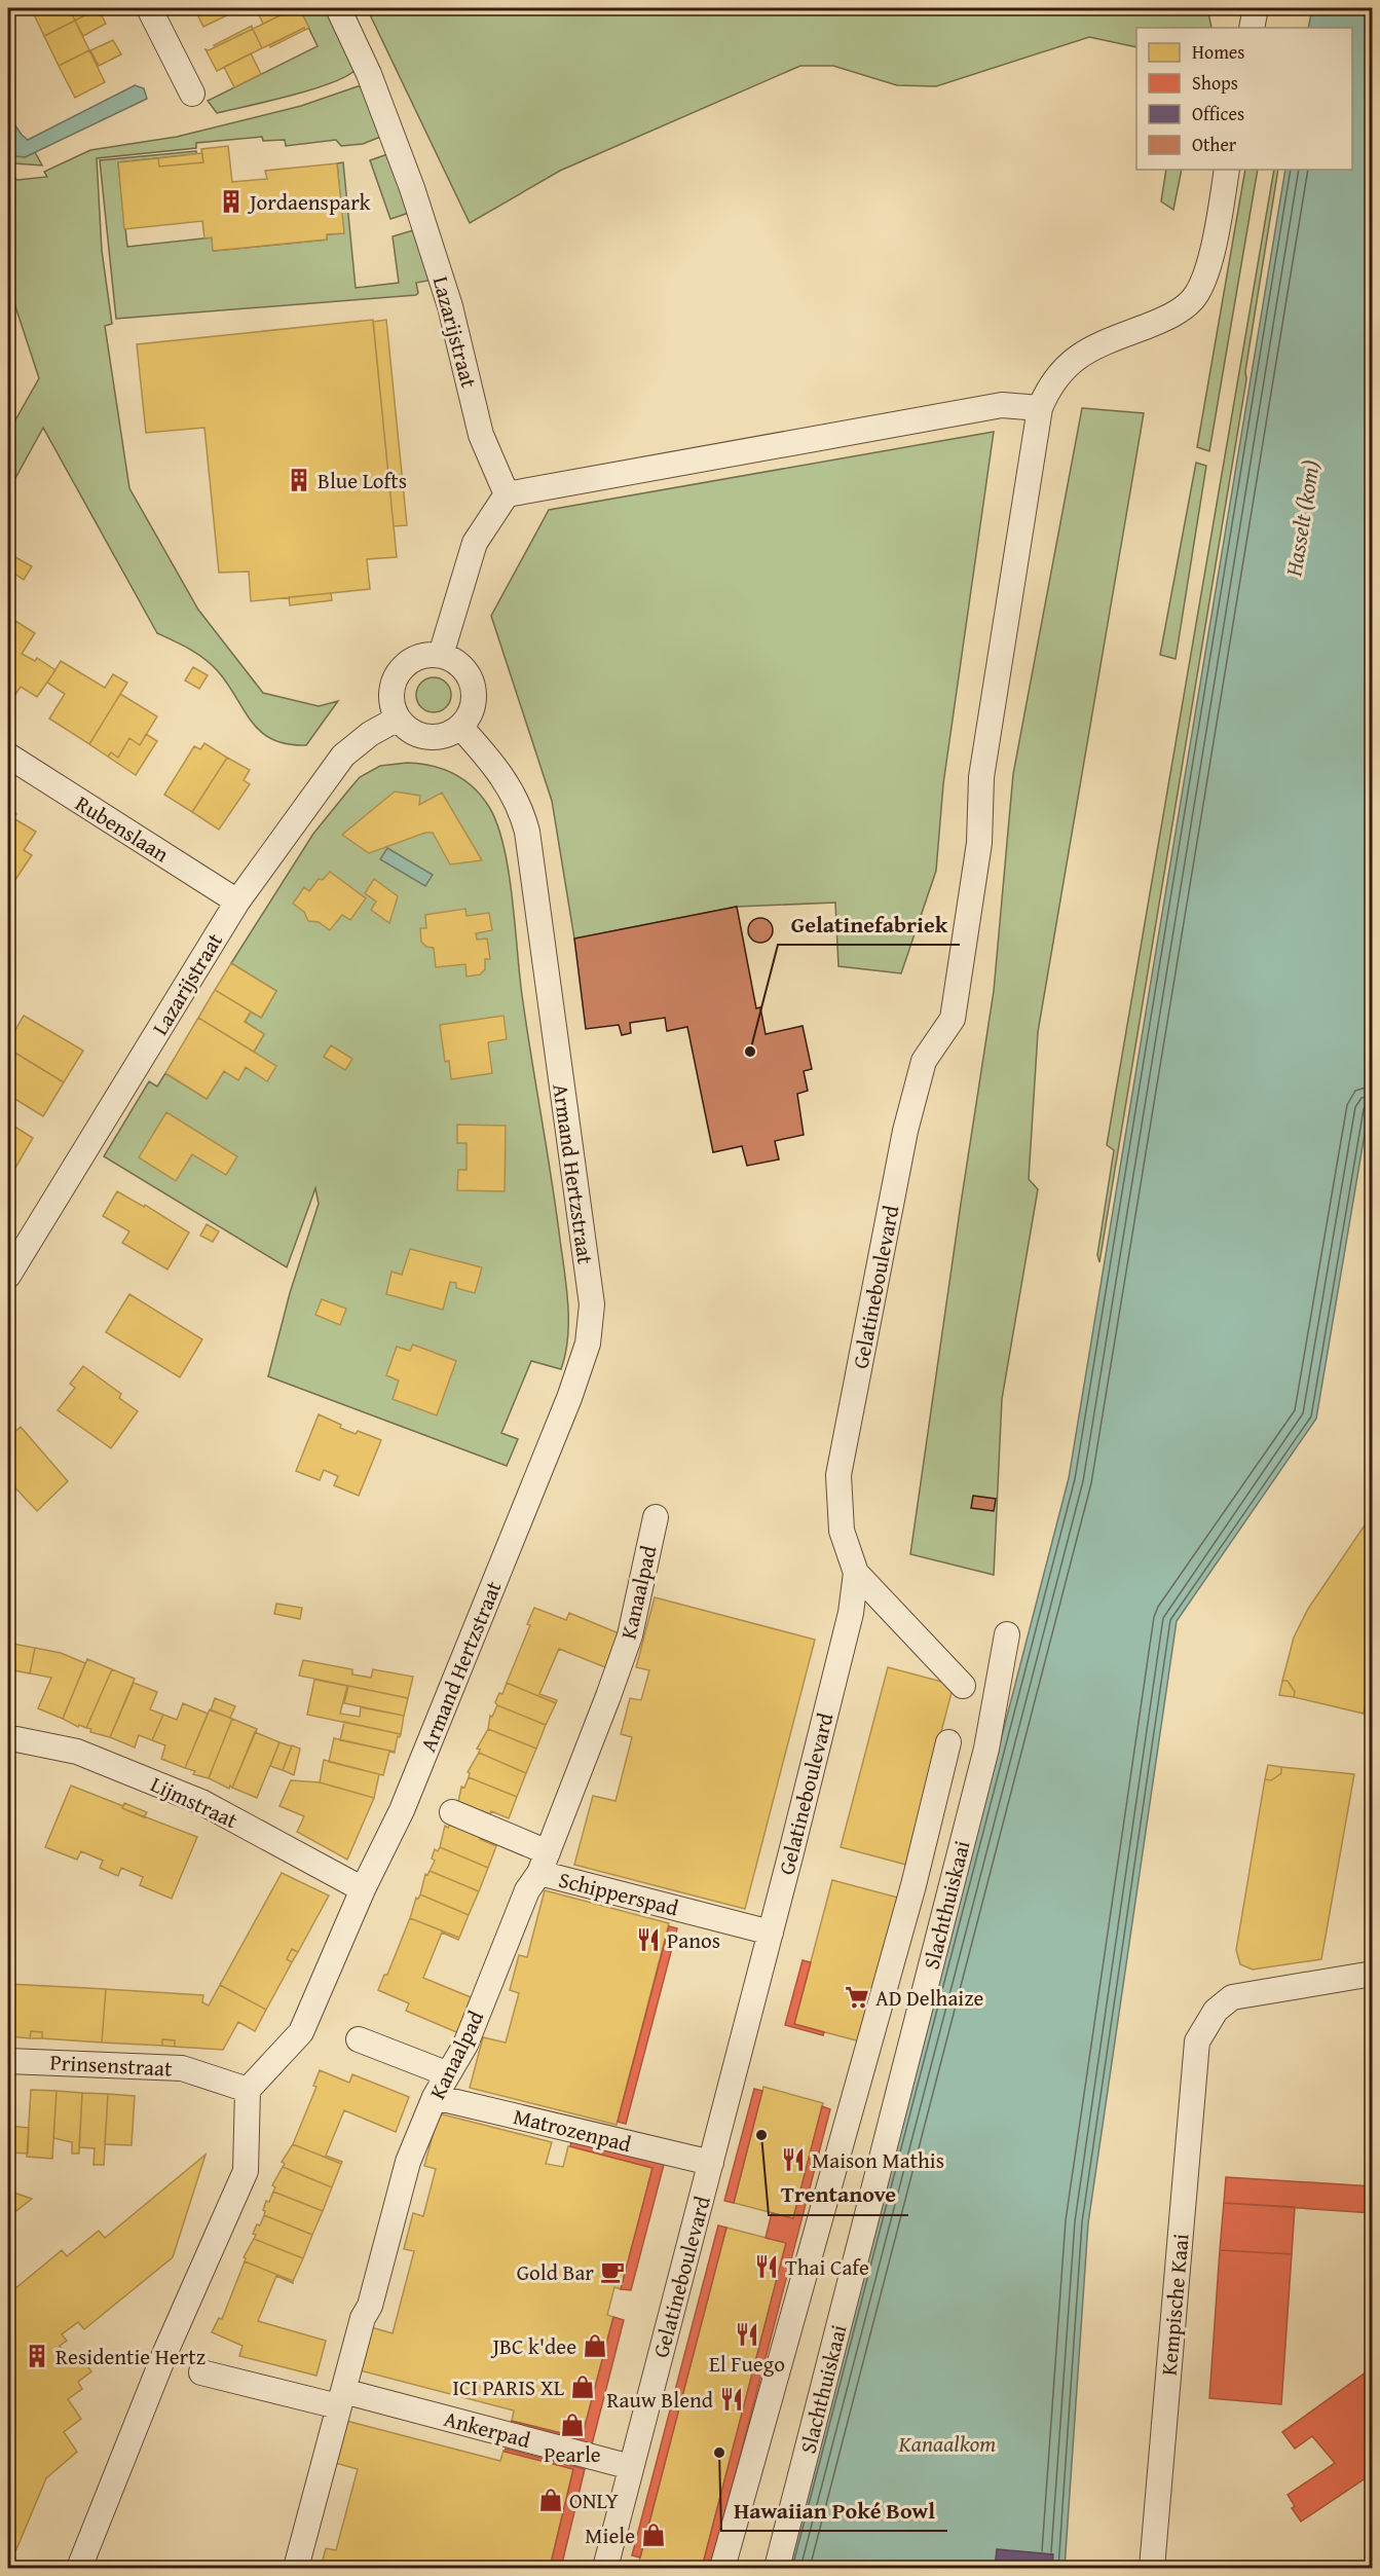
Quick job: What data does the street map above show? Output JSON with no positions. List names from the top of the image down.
{
  "streets": {
    "street": [
      "Lazarijstraat",
      "Rubenslaan",
      "Armand Hertzstraat",
      "Gelatineboulevard",
      "Kanaalpad",
      "Lijmstraat",
      "Schipperspad",
      "Slachthuiskaai",
      "Prinsenstraat",
      "Matrozenpad",
      "Kempische Kaai",
      "Ankerpad"
    ]
  },
  "crossings": [
    ["Lazarijstraat", "Rubenslaan"],
    ["Lazarijstraat", "Armand Hertzstraat"],
    ["Armand Hertzstraat", "Lijmstraat"],
    ["Armand Hertzstraat", "Prinsenstraat"],
    ["Gelatineboulevard", "Schipperspad"],
    ["Gelatineboulevard", "Matrozenpad"],
    ["Gelatineboulevard", "Ankerpad"],
    ["Kanaalpad", "Schipperspad"],
    ["Kanaalpad", "Matrozenpad"],
    ["Kanaalpad", "Ankerpad"]
  ],
  "water": ["Hasselt (kom)", "Kanaalkom"],
  "places": {
    "building": ["Jordaenspark", "Blue Lofts", "Residentie Hertz"],
    "other": ["Gelatinefabriek", "Trentanove", "Hawaiian Poké Bowl"],
    "restaurant": [
      "Panos",
      "Maison Mathis",
      "Thai Cafe",
      "El Fuego",
      "Rauw Blend"
    ],
    "supermarket": ["AD Delhaize"],
    "cafe": ["Gold Bar"],
    "shop": [
      "JBC k'dee",
      "ICI PARIS XL",
      "Pearle",
      "ONLY",
      "Miele"
    ]
  },
  "legend": [
    "Homes",
    "Shops",
    "Offices",
    "Other"
  ]
}
